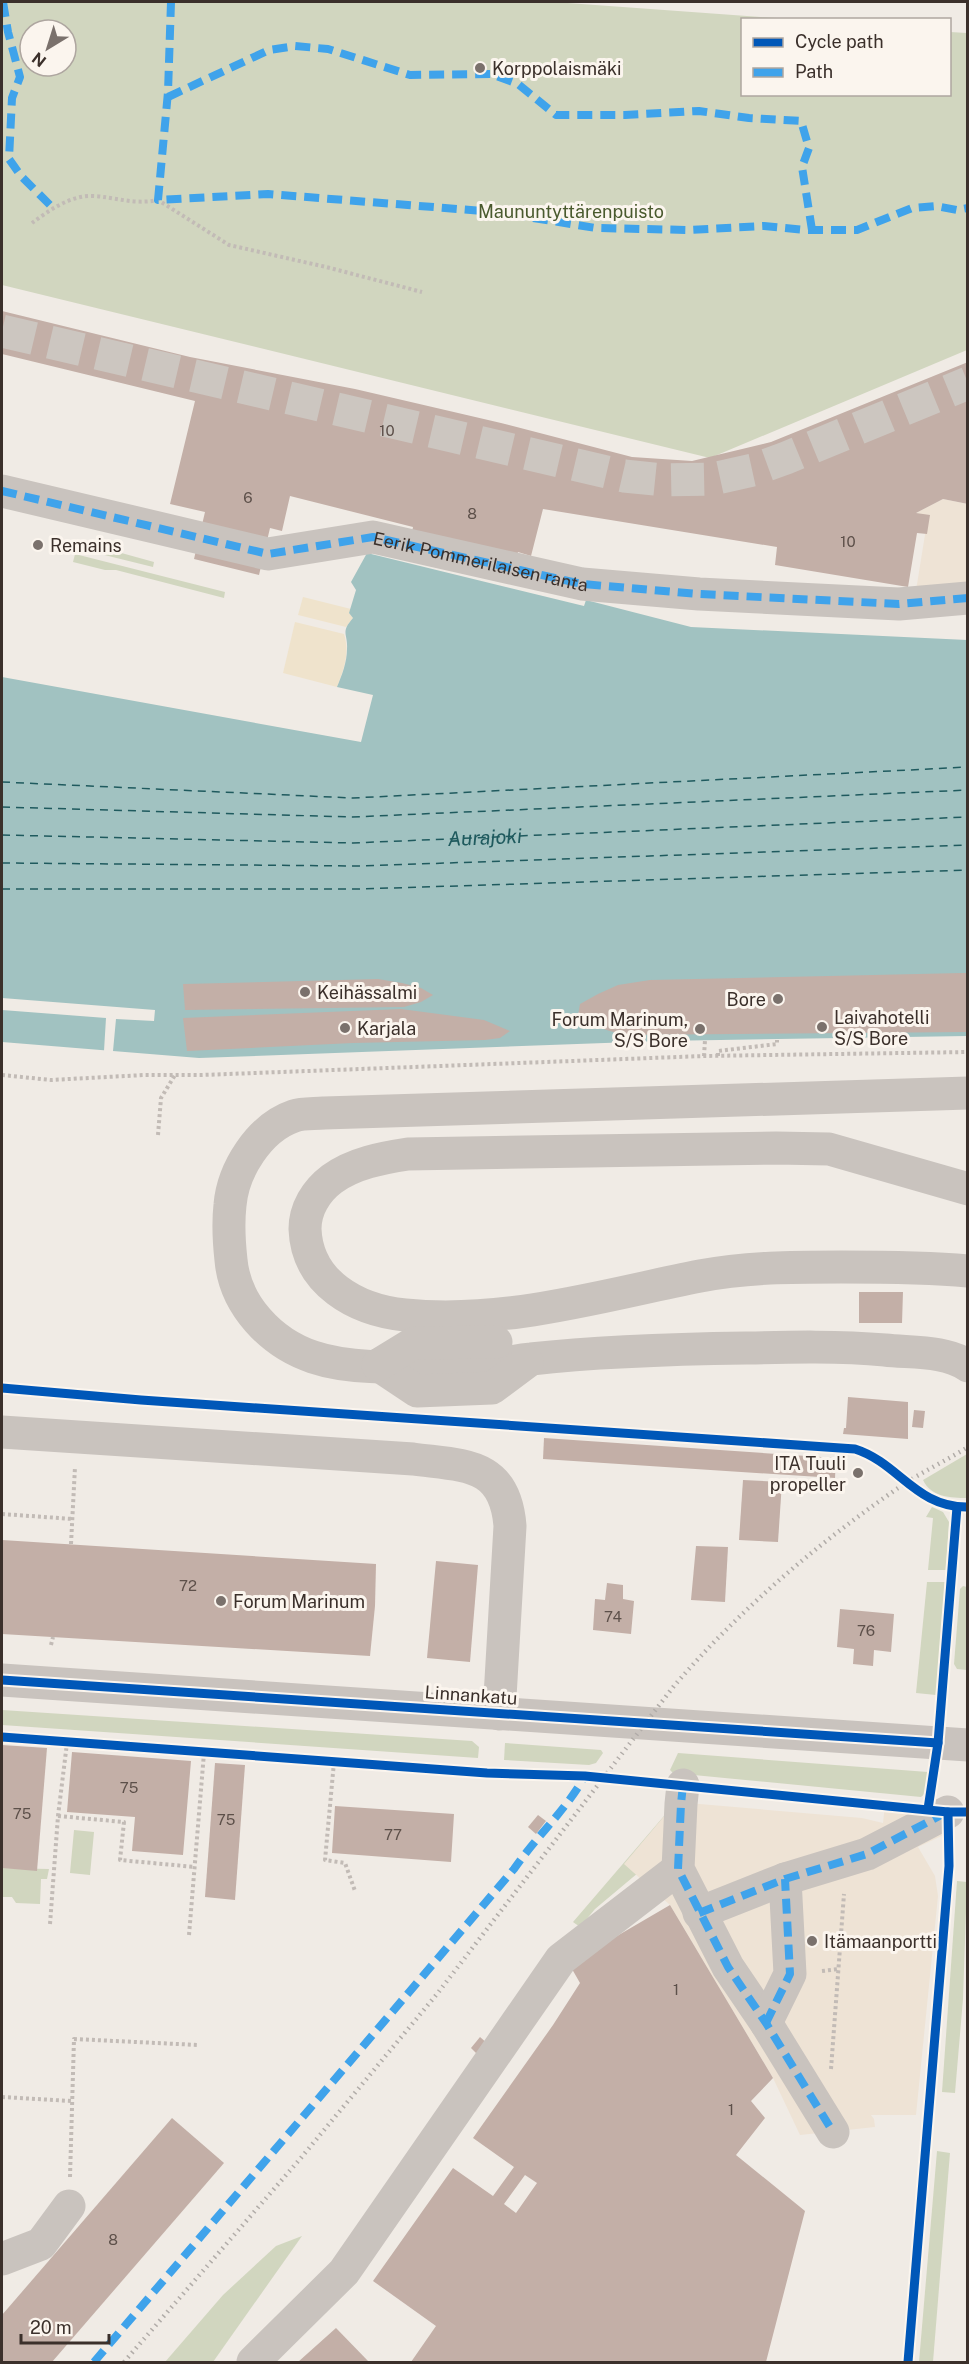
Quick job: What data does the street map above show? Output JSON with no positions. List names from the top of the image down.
{
  "streets": {
    "street": ["Eerik Pommerilaisen ranta", "Linnankatu"]
  },
  "water": ["Aurajoki"],
  "parks": ["Maununtyttärenpuisto"],
  "places": [
    "Korppolaismäki",
    "Remains",
    "Keihässalmi",
    "Bore",
    "Laivahotelli S/S Bore",
    "Karjala",
    "Forum Marinum, S/S Bore",
    "ITA Tuuli propeller",
    "Forum Marinum",
    "Itämaanportti"
  ],
  "house_numbers": [
    "10",
    "6",
    "8",
    "10",
    "72",
    "74",
    "76",
    "75",
    "75",
    "75",
    "77",
    "1",
    "1",
    "8"
  ],
  "legend": ["Cycle path", "Path"],
  "scale_bar": "20 m",
  "north": "bottom left"
}
